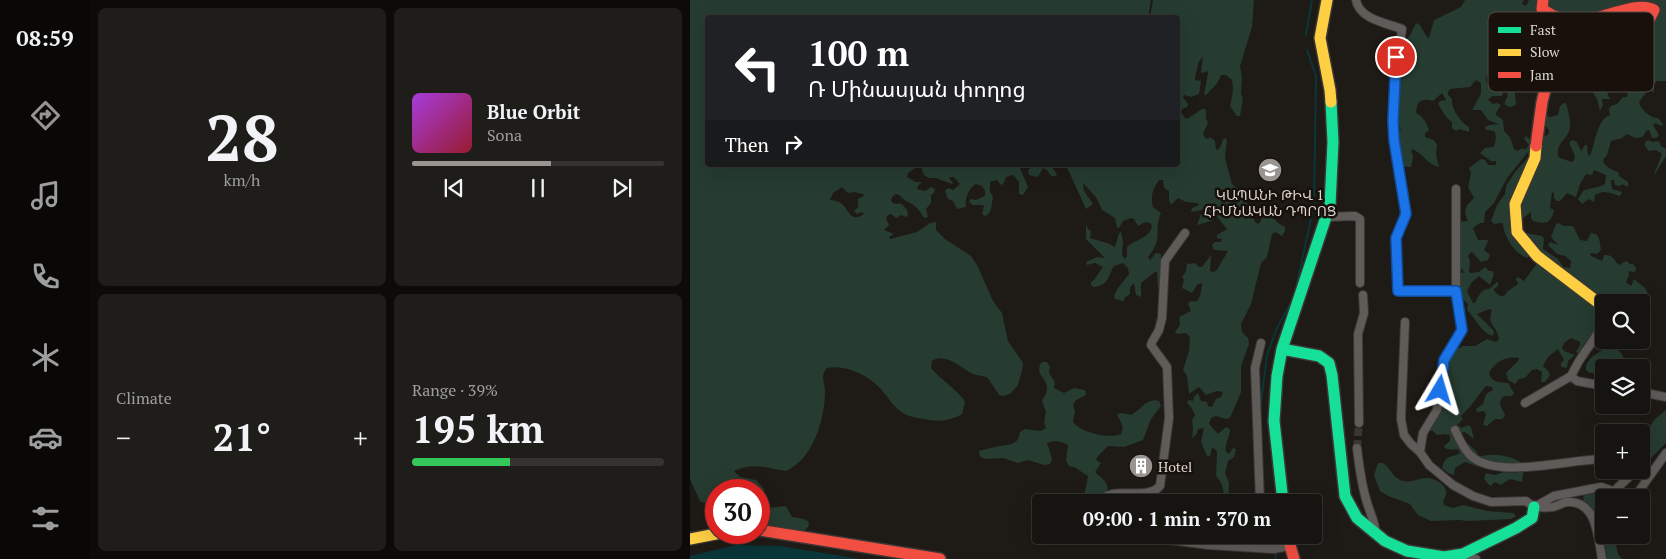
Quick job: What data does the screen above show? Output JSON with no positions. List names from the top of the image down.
{
  "places": {
    "school or university": ["ԿԱՊԱՆԻ ԹԻՎ 1 ՀԻՄՆԱԿԱՆ ԴՊՐՈՑ"],
    "building": ["Hotel"]
  },
  "legend": ["Fast", "Slow", "Jam"],
  "page": {
    "tabs": "08:59",
    "tile": [
      ["28", "km/h"],
      "Climate",
      ["Range · 39%", "195 km"]
    ],
    "turn": ["100 m", "Ռ Մինասյան փողոց"],
    "song": ["Blue Orbit", "Sona"],
    "then": "Then",
    "map_buttons": ["+", "−"],
    "heat": ["−", "21°", "+"],
    "limit": "30",
    "trip": "09:00 · 1 min · 370 m"
  }
}
